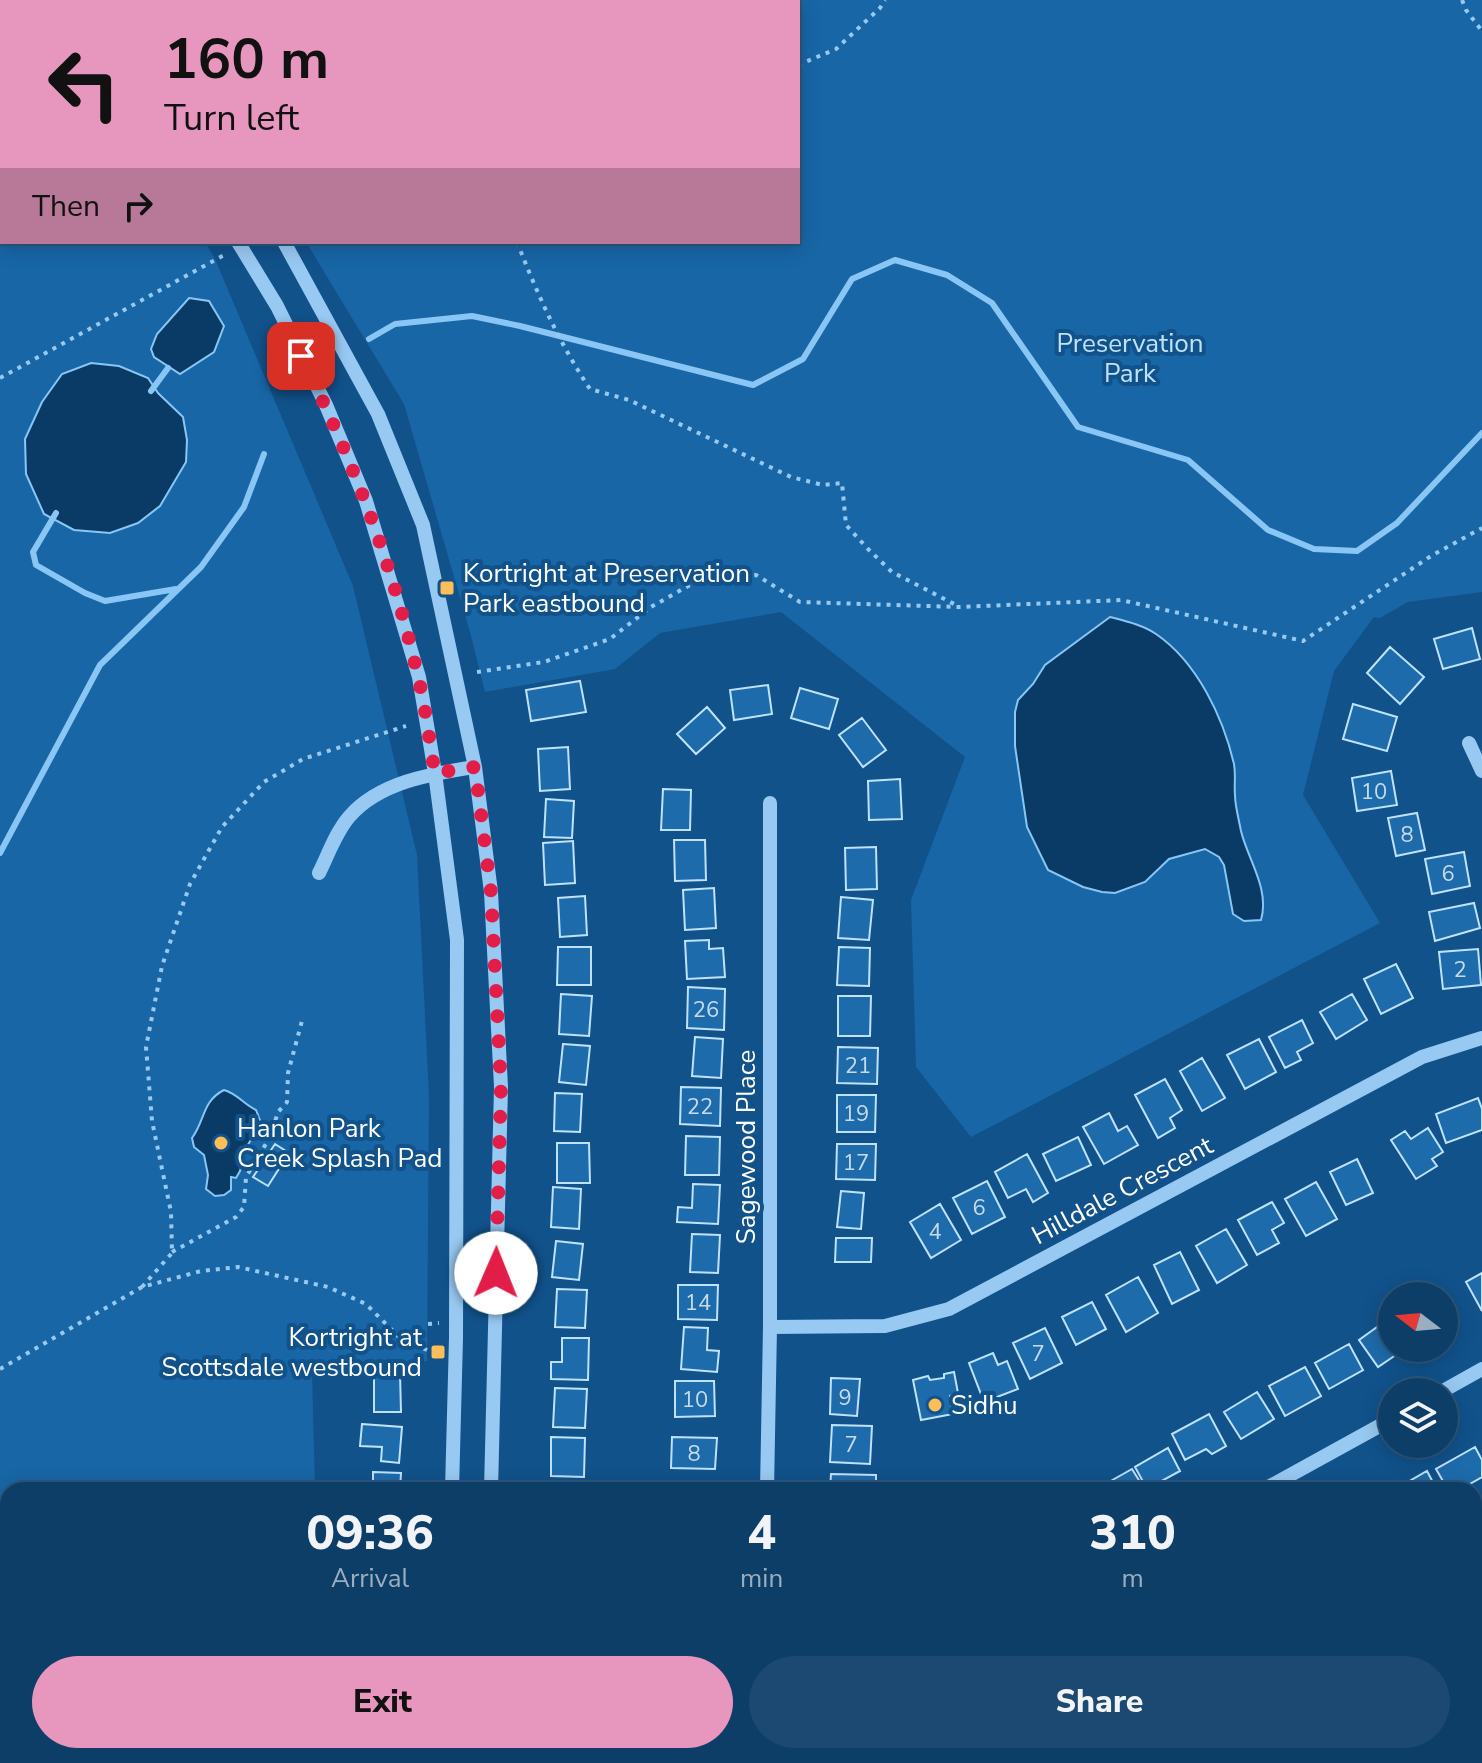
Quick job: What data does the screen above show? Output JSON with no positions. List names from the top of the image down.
{
  "streets": {
    "street": ["Sagewood Place", "Hilldale Crescent"]
  },
  "crossings": [
    ["Sagewood Place", "Hilldale Crescent"]
  ],
  "parks": ["Preservation Park"],
  "places": {
    "transit": ["Kortright at Preservation Park eastbound", "Kortright at Scottsdale westbound"],
    "other": ["Hanlon Park Creek Splash Pad", "Sidhu"]
  },
  "house_numbers": [
    "10",
    "8",
    "6",
    "2",
    "26",
    "21",
    "22",
    "19",
    "17",
    "6",
    "4",
    "14",
    "7",
    "9",
    "10",
    "7",
    "8"
  ],
  "north": "left",
  "page": {
    "turn": ["160 m", "Turn left"],
    "then": "Then",
    "eta": [
      "09:36",
      "Arrival",
      "4",
      "min",
      "310",
      "m"
    ],
    "buttons": ["Exit", "Share"]
  }
}
